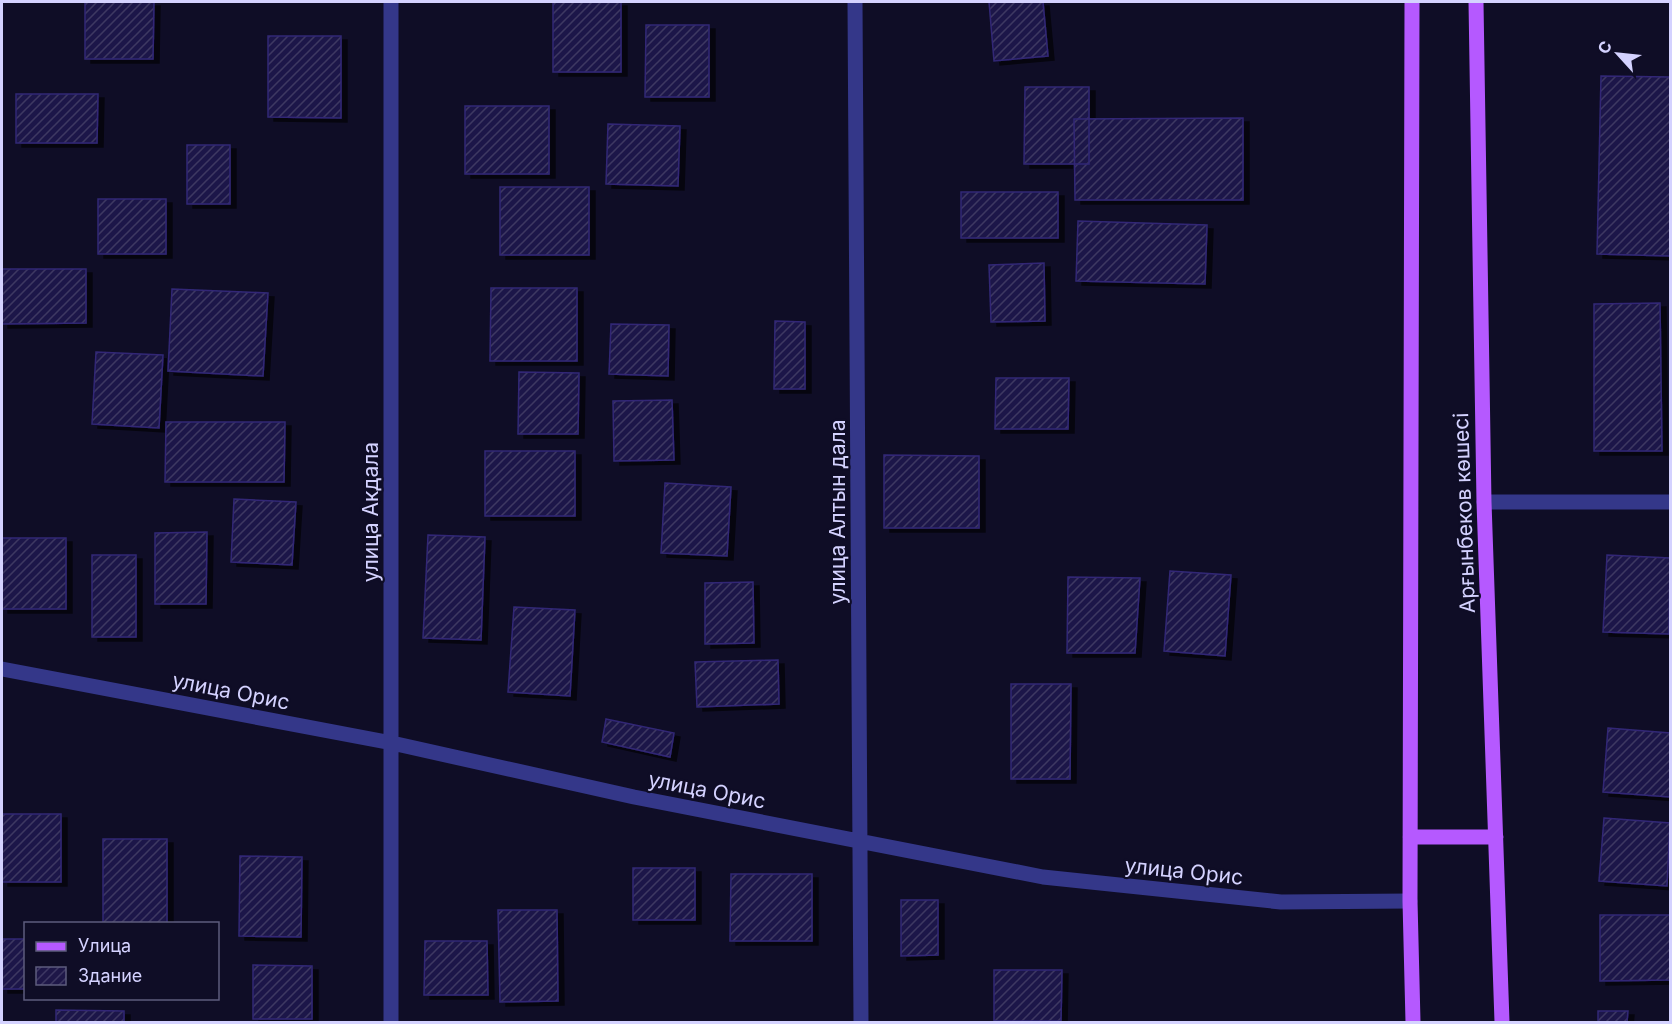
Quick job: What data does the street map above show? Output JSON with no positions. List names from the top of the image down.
{
  "streets": {
    "main road": ["Арғынбеков көшесі"],
    "street": ["улица Акдала", "улица Алтын дала", "улица Орис"]
  },
  "crossings": [
    ["улица Акдала", "улица Орис"],
    ["улица Алтын дала", "улица Орис"]
  ],
  "legend": ["Улица", "Здание"],
  "north": "top left"
}
